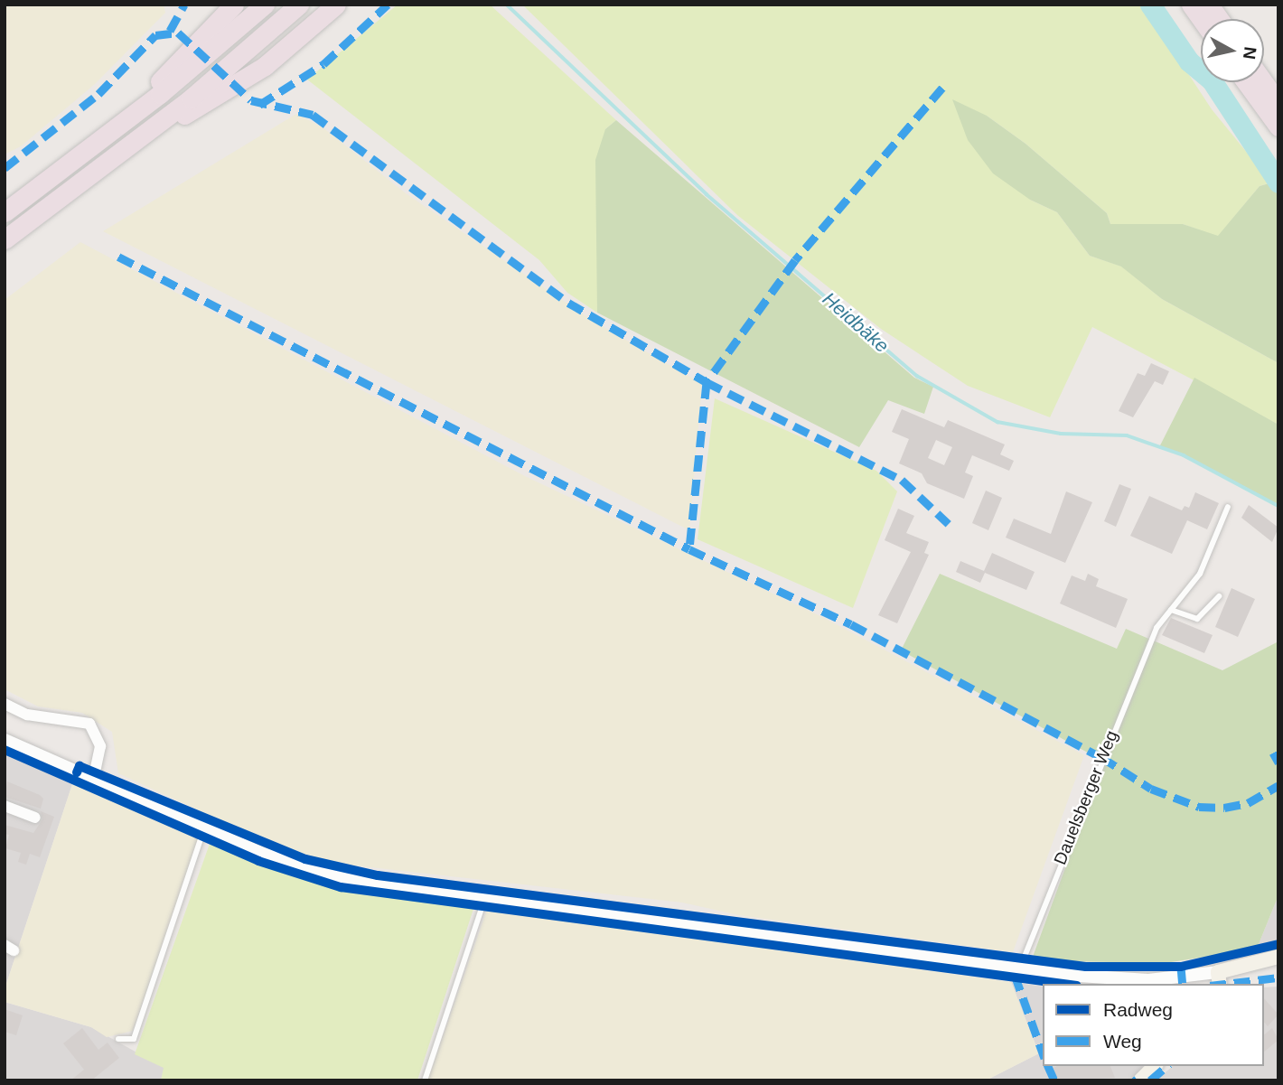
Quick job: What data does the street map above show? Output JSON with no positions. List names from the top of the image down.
{
  "streets": {
    "lane": ["Dauelsberger Weg"]
  },
  "water": ["Heidbäke"],
  "legend": ["Radweg", "Weg"],
  "north": "right"
}
